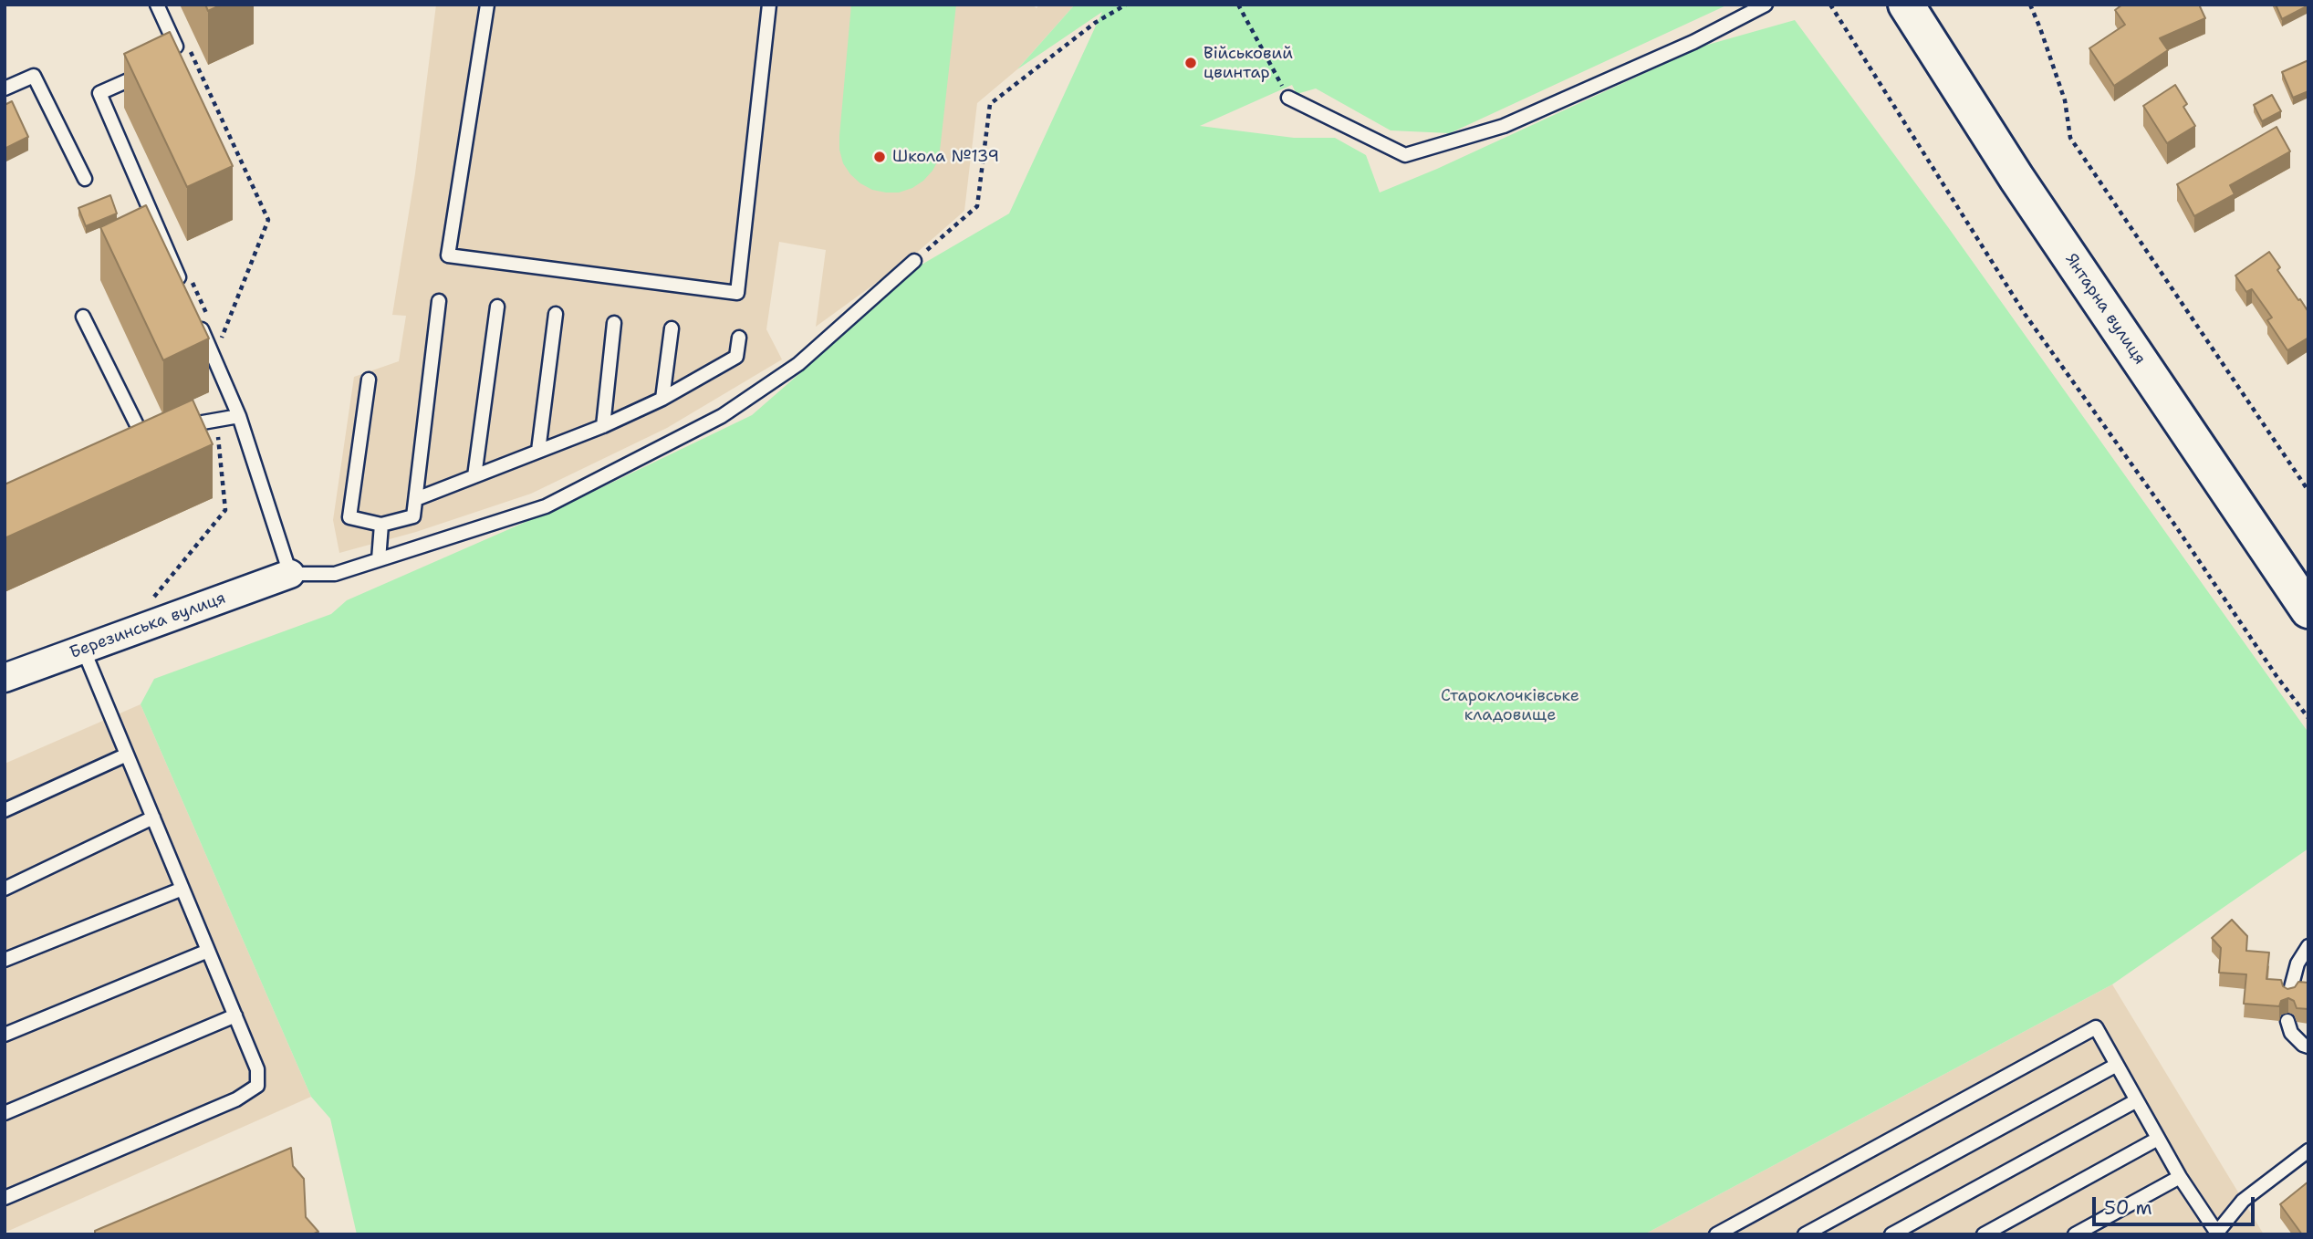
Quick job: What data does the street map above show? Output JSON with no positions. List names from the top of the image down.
{
  "streets": {
    "main road": ["Янтарна вулиця"],
    "street": ["Березинська вулиця"]
  },
  "parks": ["Староклочківське кладовище"],
  "places": ["Військовий цвинтар", "Школа №139"],
  "scale_bar": "50 m"
}
